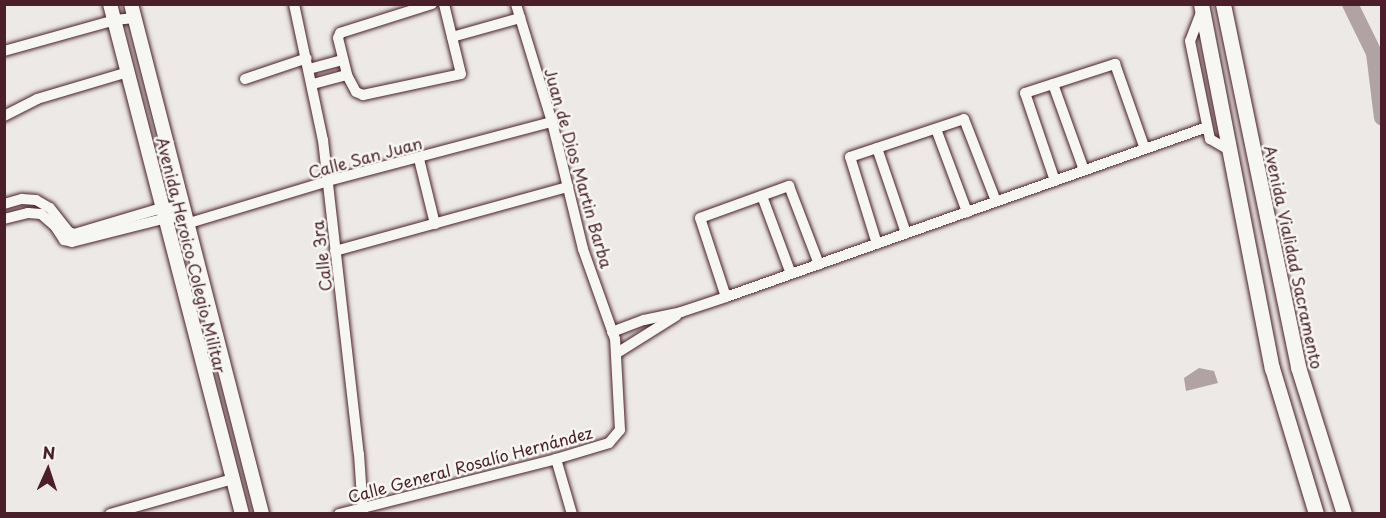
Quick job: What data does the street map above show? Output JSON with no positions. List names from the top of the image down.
{
  "streets": {
    "highway": ["Avenida Vialidad Sacramento"],
    "main road": ["Avenida Heroico Colegio Militar"],
    "street": [
      "Calle San Juan",
      "Juan de Dios Martin Barba",
      "Calle 3ra",
      "Calle General Rosalío Hernández"
    ]
  },
  "crossings": [
    ["Calle San Juan", "Juan de Dios Martin Barba"],
    ["Calle San Juan", "Avenida Heroico Colegio Militar"],
    ["Calle San Juan", "Calle 3ra"],
    ["Juan de Dios Martin Barba", "Calle General Rosalío Hernández"],
    ["Calle 3ra", "Calle General Rosalío Hernández"]
  ],
  "north": "top"
}
